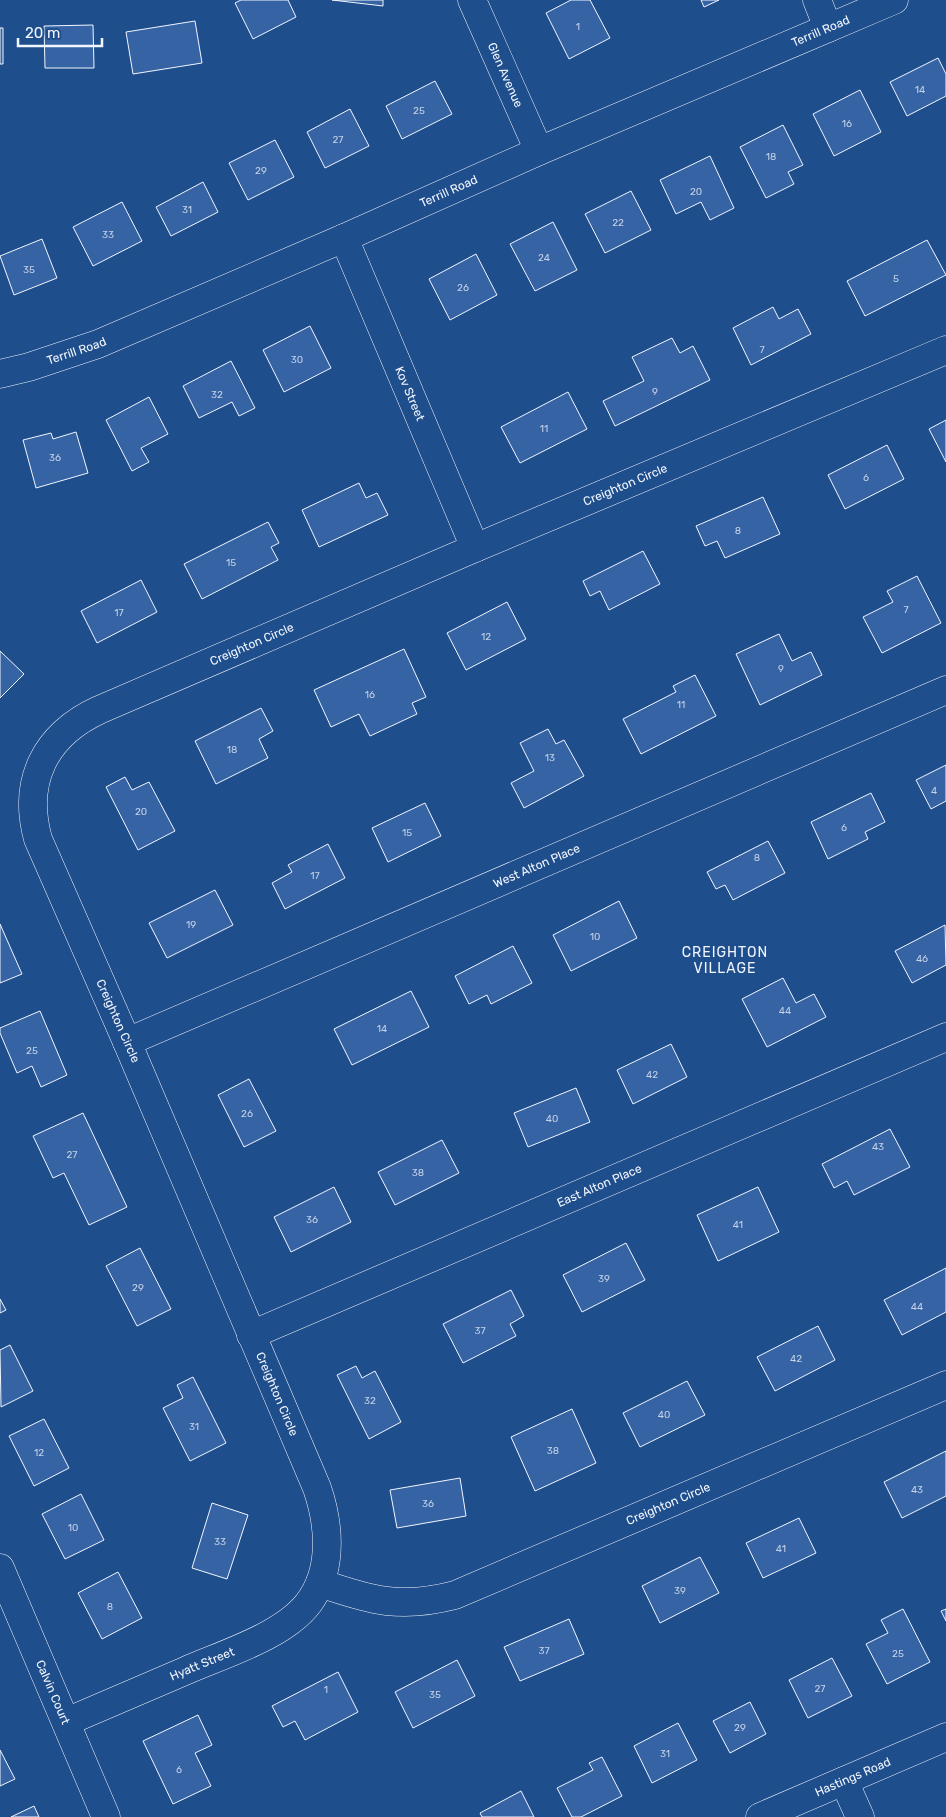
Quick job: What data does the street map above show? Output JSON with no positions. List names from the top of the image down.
{
  "streets": {
    "street": [
      "Terrill Road",
      "Glen Avenue",
      "Kov Street",
      "Creighton Circle",
      "West Alton Place",
      "East Alton Place",
      "Hyatt Street",
      "Calvin Court",
      "Hastings Road"
    ]
  },
  "crossings": [
    ["Terrill Road", "Glen Avenue"],
    ["Terrill Road", "Kov Street"],
    ["Kov Street", "Creighton Circle"],
    ["Creighton Circle", "West Alton Place"],
    ["Creighton Circle", "East Alton Place"],
    ["Creighton Circle", "Hyatt Street"],
    ["Hyatt Street", "Calvin Court"]
  ],
  "districts": ["CREIGHTON VILLAGE"],
  "house_numbers": [
    "1",
    "14",
    "25",
    "16",
    "27",
    "18",
    "29",
    "20",
    "31",
    "22",
    "33",
    "24",
    "35",
    "5",
    "26",
    "7",
    "30",
    "9",
    "32",
    "11",
    "36",
    "6",
    "8",
    "15",
    "7",
    "17",
    "12",
    "9",
    "16",
    "11",
    "18",
    "13",
    "4",
    "20",
    "6",
    "15",
    "8",
    "17",
    "19",
    "10",
    "46",
    "44",
    "14",
    "25",
    "42",
    "26",
    "40",
    "43",
    "27",
    "38",
    "36",
    "41",
    "39",
    "29",
    "44",
    "37",
    "42",
    "32",
    "40",
    "31",
    "38",
    "12",
    "43",
    "36",
    "10",
    "33",
    "41",
    "39",
    "8",
    "37",
    "25",
    "27",
    "1",
    "35",
    "29",
    "31",
    "6"
  ],
  "scale_bar": "20 m"
}
